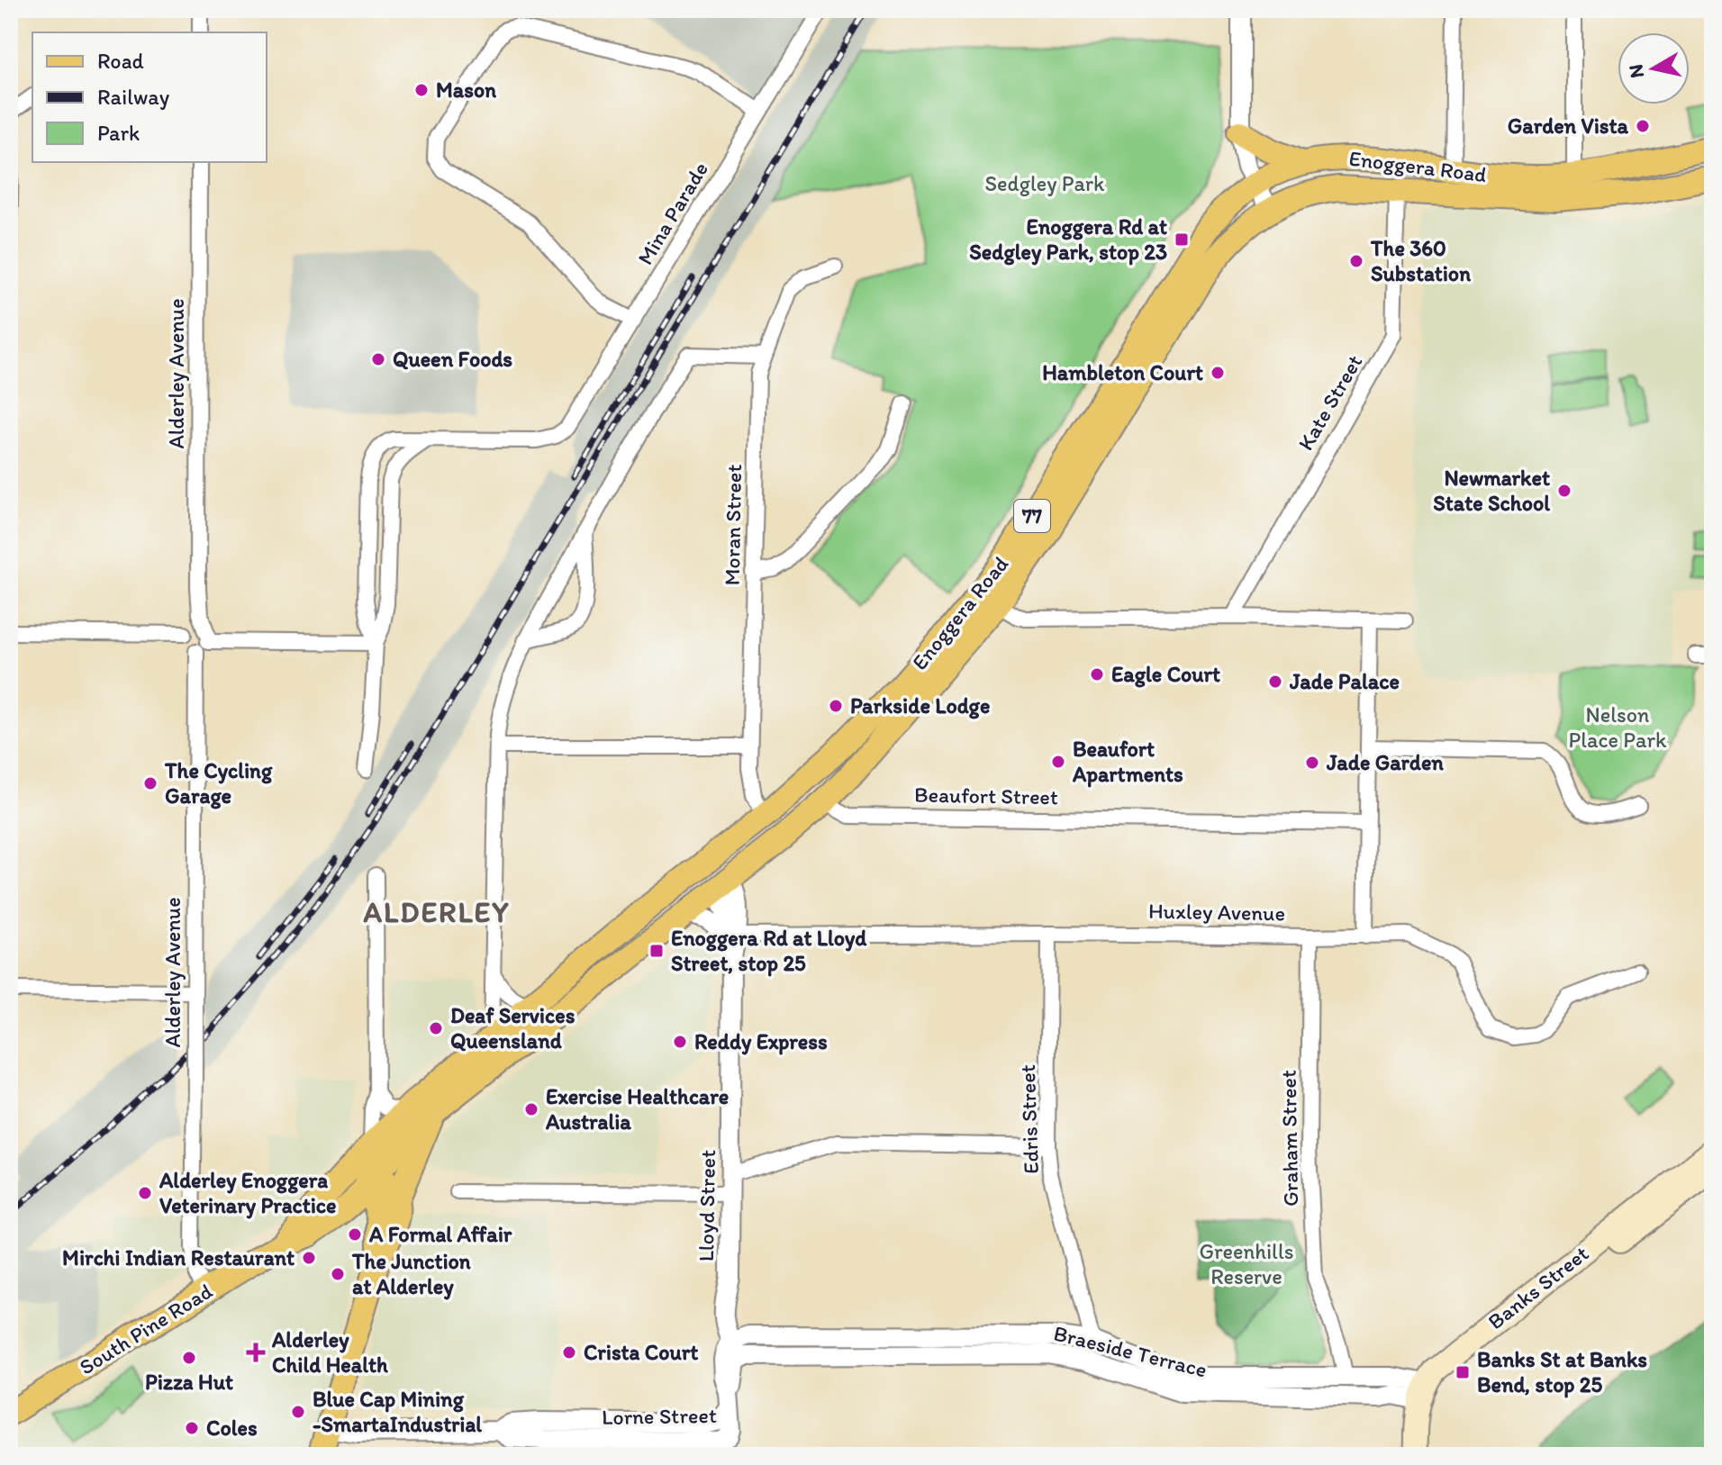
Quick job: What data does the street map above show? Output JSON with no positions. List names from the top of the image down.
{
  "streets": {
    "main road": [
      "Enoggera Road",
      "77",
      "Banks Street",
      "South Pine Road"
    ],
    "street": [
      "Mina Parade",
      "Alderley Avenue",
      "Kate Street",
      "Moran Street",
      "Beaufort Street",
      "Huxley Avenue",
      "Edris Street",
      "Graham Street",
      "Lloyd Street",
      "Braeside Terrace",
      "Lorne Street"
    ]
  },
  "crossings": [
    ["Enoggera Road", "Kate Street"],
    ["Enoggera Road", "Moran Street"],
    ["Enoggera Road", "Beaufort Street"],
    ["Enoggera Road", "Lloyd Street"],
    ["Enoggera Road", "South Pine Road"],
    ["Alderley Avenue", "South Pine Road"],
    ["Huxley Avenue", "Edris Street"],
    ["Huxley Avenue", "Graham Street"],
    ["Huxley Avenue", "Lloyd Street"],
    ["Edris Street", "Braeside Terrace"],
    ["Graham Street", "Braeside Terrace"],
    ["Lloyd Street", "Braeside Terrace"],
    ["Lloyd Street", "Lorne Street"],
    ["Banks Street", "Braeside Terrace"],
    ["Braeside Terrace", "Lorne Street"]
  ],
  "districts": ["ALDERLEY"],
  "parks": ["Sedgley Park", "Nelson Place Park", "Greenhills Reserve"],
  "places": {
    "other": [
      "Mason",
      "Garden Vista",
      "The 360 Substation",
      "Queen Foods",
      "Hambleton Court",
      "Newmarket State School",
      "Eagle Court",
      "Jade Palace",
      "Parkside Lodge",
      "Beaufort Apartments",
      "Jade Garden",
      "The Cycling Garage",
      "Deaf Services Queensland",
      "Reddy Express",
      "Exercise Healthcare Australia",
      "Alderley Enoggera Veterinary Practice",
      "A Formal Affair",
      "Mirchi Indian Restaurant",
      "The Junction at Alderley",
      "Crista Court",
      "Pizza Hut",
      "Blue Cap Mining -SmartaIndustrial",
      "Coles"
    ],
    "transit": ["Enoggera Rd at Sedgley Park, stop 23", "Enoggera Rd at Lloyd Street, stop 25", "Banks St at Banks Bend, stop 25"],
    "health": ["Alderley Child Health"]
  },
  "legend": ["Road", "Railway", "Park"],
  "north": "left"
}
